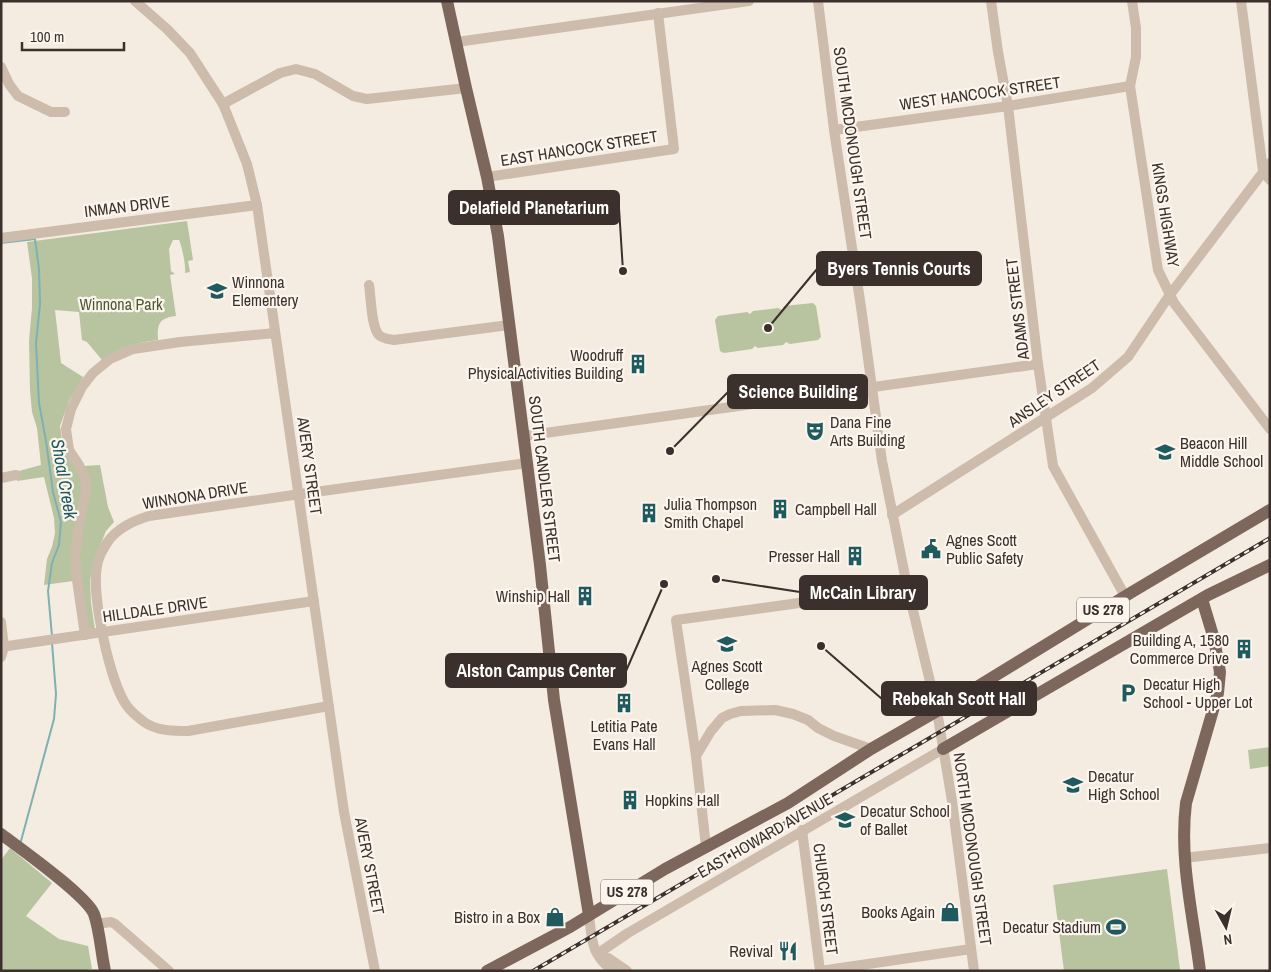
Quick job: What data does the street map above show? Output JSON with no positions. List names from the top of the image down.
{
  "streets": {
    "main road": ["SOUTH CANDLER STREET", "US 278"],
    "street": [
      "WEST HANCOCK STREET",
      "SOUTH MCDONOUGH STREET",
      "EAST HANCOCK STREET",
      "INMAN DRIVE",
      "KINGS HIGHWAY",
      "ADAMS STREET",
      "ANSLEY STREET",
      "AVERY STREET",
      "WINNONA DRIVE",
      "HILLDALE DRIVE",
      "EAST HOWARD AVENUE",
      "NORTH MCDONOUGH STREET",
      "CHURCH STREET"
    ]
  },
  "crossings": [
    ["WEST HANCOCK STREET", "SOUTH MCDONOUGH STREET"],
    ["WEST HANCOCK STREET", "KINGS HIGHWAY"],
    ["WEST HANCOCK STREET", "ADAMS STREET"],
    ["SOUTH MCDONOUGH STREET", "ANSLEY STREET"],
    ["SOUTH MCDONOUGH STREET", "US 278"],
    ["SOUTH MCDONOUGH STREET", "NORTH MCDONOUGH STREET"],
    ["EAST HANCOCK STREET", "SOUTH CANDLER STREET"],
    ["INMAN DRIVE", "AVERY STREET"],
    ["KINGS HIGHWAY", "ANSLEY STREET"],
    ["ADAMS STREET", "ANSLEY STREET"],
    ["ADAMS STREET", "US 278"],
    ["AVERY STREET", "WINNONA DRIVE"],
    ["AVERY STREET", "HILLDALE DRIVE"],
    ["SOUTH CANDLER STREET", "WINNONA DRIVE"],
    ["SOUTH CANDLER STREET", "US 278"],
    ["WINNONA DRIVE", "HILLDALE DRIVE"],
    ["EAST HOWARD AVENUE", "NORTH MCDONOUGH STREET"],
    ["EAST HOWARD AVENUE", "CHURCH STREET"]
  ],
  "water": ["Shoal Creek"],
  "parks": ["Winnona Park"],
  "places": {
    "other": [
      "Delafield Planetarium",
      "Byers Tennis Courts",
      "Science Building",
      "McCain Library",
      "Alston Campus Center",
      "Rebekah Scott Hall"
    ],
    "school or university": [
      "Winnona Elementery",
      "Beacon Hill Middle School",
      "Agnes Scott College",
      "Decatur High School",
      "Decatur School of Ballet"
    ],
    "building": [
      "Woodruff PhysicalActivities Building",
      "Campbell Hall",
      "Julia Thompson Smith Chapel",
      "Presser Hall",
      "Winship Hall",
      "Building A, 1580 Commerce Drive",
      "Letitia Pate Evans Hall",
      "Hopkins Hall"
    ],
    "theatre": ["Dana Fine Arts Building"],
    "public building": ["Agnes Scott Public Safety"],
    "parking": ["Decatur High School - Upper Lot"],
    "shop": ["Books Again", "Bistro in a Box"],
    "sports": ["Decatur Stadium"],
    "restaurant": ["Revival"]
  },
  "scale_bar": "100 m",
  "north": "bottom"
}
